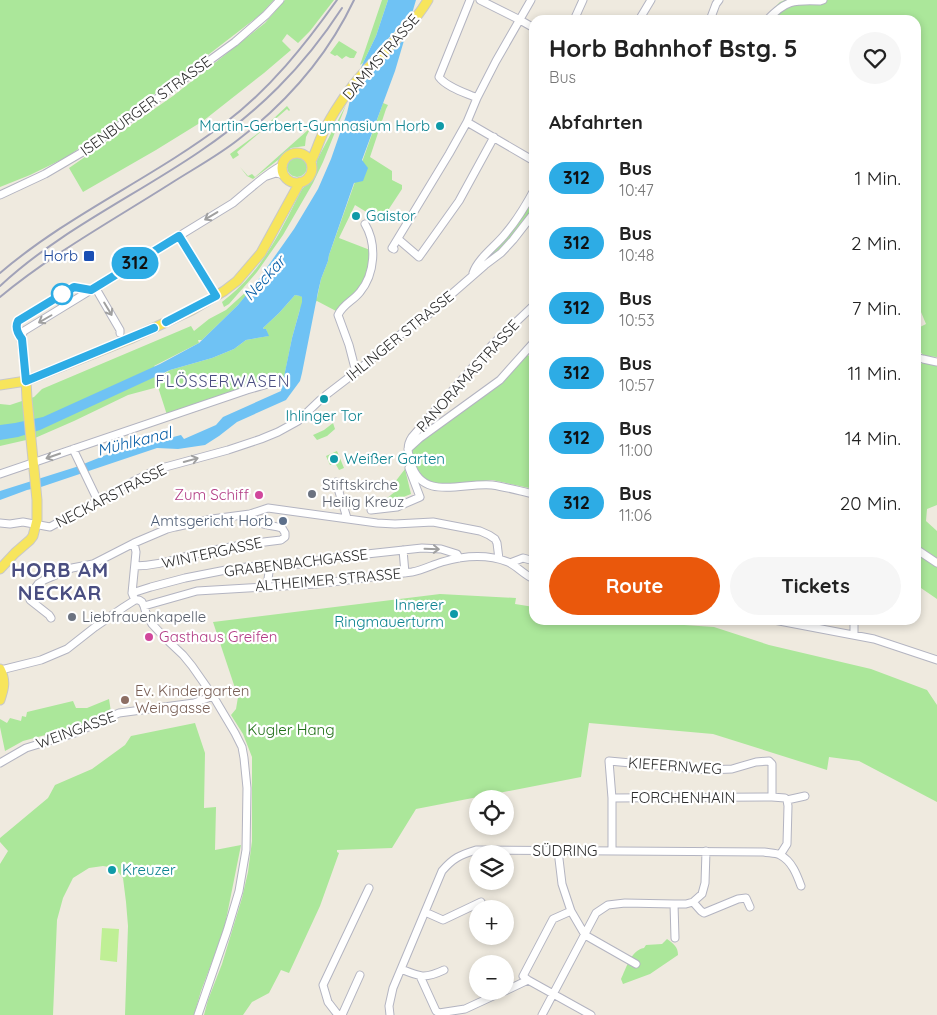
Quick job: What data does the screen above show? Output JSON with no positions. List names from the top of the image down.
{
  "streets": {
    "main road": ["DAMMSTRASSE", "NECKARSTRASSE"],
    "street": [
      "ISENBURGER STRASSE",
      "IHLINGER STRASSE",
      "PANORAMASTRASSE",
      "WINTERGASSE",
      "GRABENBACHGASSE",
      "ALTHEIMER STRASSE",
      "WEINGASSE",
      "KIEFERNWEG",
      "FORCHENHAIN",
      "SÜDRING"
    ]
  },
  "crossings": [
    ["GRABENBACHGASSE", "ALTHEIMER STRASSE"],
    ["KIEFERNWEG", "FORCHENHAIN"],
    ["FORCHENHAIN", "SÜDRING"]
  ],
  "districts": ["FLÖSSERWASEN", "HORB AM NECKAR"],
  "water": ["Neckar", "Mühlkanal"],
  "parks": ["Kugler Hang"],
  "places": {
    "other": [
      "Martin-Gerbert-Gymnasium Horb",
      "Gaistor",
      "Ihlinger Tor",
      "Weißer Garten",
      "Stiftskirche Heilig Kreuz",
      "Zum Schiff",
      "Amtsgericht Horb",
      "Innerer Ringmauerturm",
      "Liebfrauenkapelle",
      "Gasthaus Greifen",
      "Ev. Kindergarten Weingasse",
      "Kreuzer"
    ],
    "transit": ["Horb"]
  },
  "lines": ["bus line 312"],
  "page": {
    "on_map": "312",
    "heading": [
      ["Horb Bahnhof Bstg. 5", "Bus"],
      "Abfahrten"
    ],
    "list": [
      {
        "mark": "312",
        "name": "Bus",
        "note": "10:47",
        "value": "1 Min."
      },
      {
        "mark": "312",
        "name": "Bus",
        "note": "10:48",
        "value": "2 Min."
      },
      {
        "mark": "312",
        "name": "Bus",
        "note": "10:53",
        "value": "7 Min."
      },
      {
        "mark": "312",
        "name": "Bus",
        "note": "10:57",
        "value": "11 Min."
      },
      {
        "mark": "312",
        "name": "Bus",
        "note": "11:00",
        "value": "14 Min."
      },
      {
        "mark": "312",
        "name": "Bus",
        "note": "11:06",
        "value": "20 Min."
      }
    ],
    "buttons": ["Route", "Tickets"],
    "map_buttons": ["+", "−"]
  }
}
